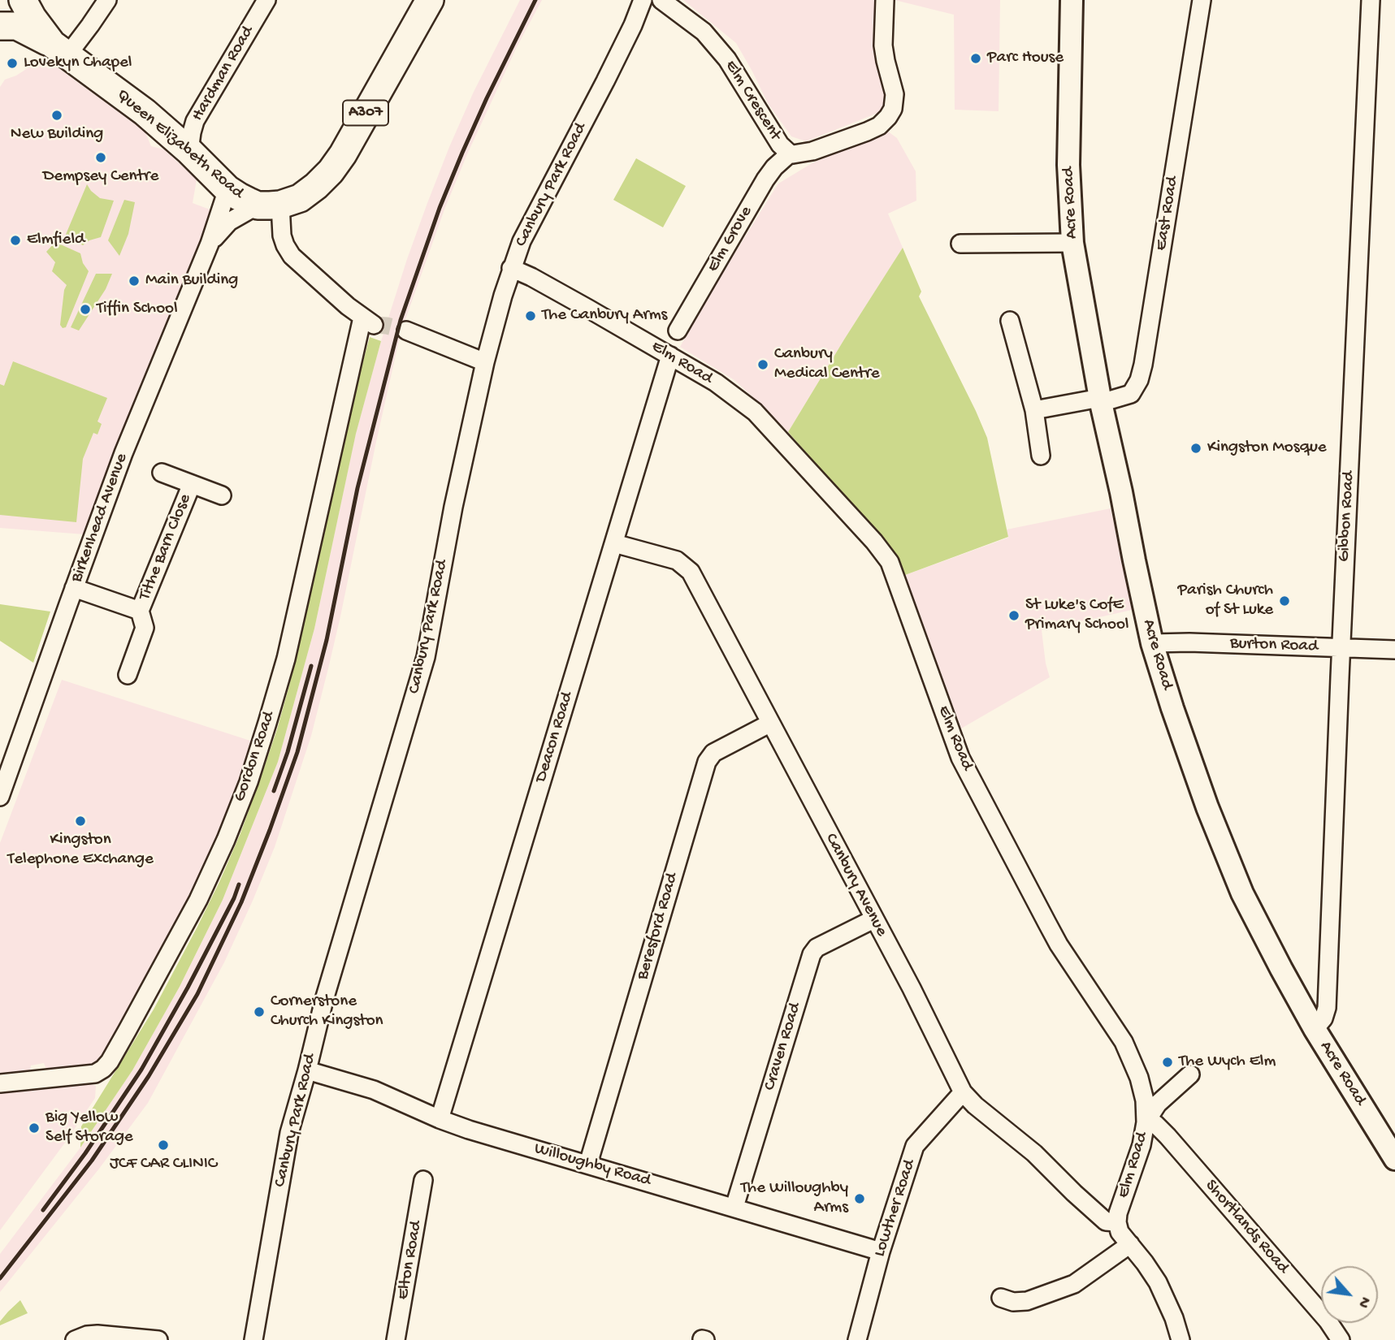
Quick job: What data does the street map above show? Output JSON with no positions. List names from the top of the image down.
{
  "streets": {
    "main road": ["A307", "Queen Elizabeth Road"],
    "street": [
      "Hardman Road",
      "Elm Crescent",
      "Canbury Park Road",
      "Acre Road",
      "East Road",
      "Elm Grove",
      "Elm Road",
      "Gibbon Road",
      "Birkenhead Avenue",
      "Tithe Barn Close",
      "Burton Road",
      "Deacon Road",
      "Gordon Road",
      "Canbury Avenue",
      "Beresford Road",
      "Craven Road",
      "Willoughby Road",
      "Lowther Road",
      "Shortlands Road",
      "Elton Road"
    ]
  },
  "crossings": [
    ["Hardman Road", "Queen Elizabeth Road"],
    ["Elm Crescent", "Elm Grove"],
    ["A307", "Queen Elizabeth Road"],
    ["A307", "Birkenhead Avenue"],
    ["A307", "Gordon Road"],
    ["Queen Elizabeth Road", "Birkenhead Avenue"],
    ["Queen Elizabeth Road", "Gordon Road"],
    ["Canbury Park Road", "Elm Road"],
    ["Canbury Park Road", "Willoughby Road"],
    ["Acre Road", "East Road"],
    ["Acre Road", "Gibbon Road"],
    ["Acre Road", "Burton Road"],
    ["Elm Road", "Deacon Road"],
    ["Elm Road", "Canbury Avenue"],
    ["Elm Road", "Shortlands Road"],
    ["Gibbon Road", "Burton Road"],
    ["Birkenhead Avenue", "Tithe Barn Close"],
    ["Birkenhead Avenue", "Gordon Road"],
    ["Deacon Road", "Canbury Avenue"],
    ["Deacon Road", "Willoughby Road"],
    ["Canbury Avenue", "Beresford Road"],
    ["Canbury Avenue", "Craven Road"],
    ["Canbury Avenue", "Lowther Road"],
    ["Beresford Road", "Willoughby Road"],
    ["Craven Road", "Willoughby Road"],
    ["Willoughby Road", "Lowther Road"]
  ],
  "places": [
    "Parc House",
    "Lovekyn Chapel",
    "New Building",
    "Dempsey Centre",
    "Elmfield",
    "Main Building",
    "Tiffin School",
    "The Canbury Arms",
    "Canbury Medical Centre",
    "Kingston Mosque",
    "Parish Church of St Luke",
    "St Luke's CofE Primary School",
    "Kingston Telephone Exchange",
    "Cornerstone Church Kingston",
    "The Wych Elm",
    "Big Yellow Self Storage",
    "JCF CAR CLINIC",
    "The Willoughby Arms"
  ],
  "north": "bottom right"
}
